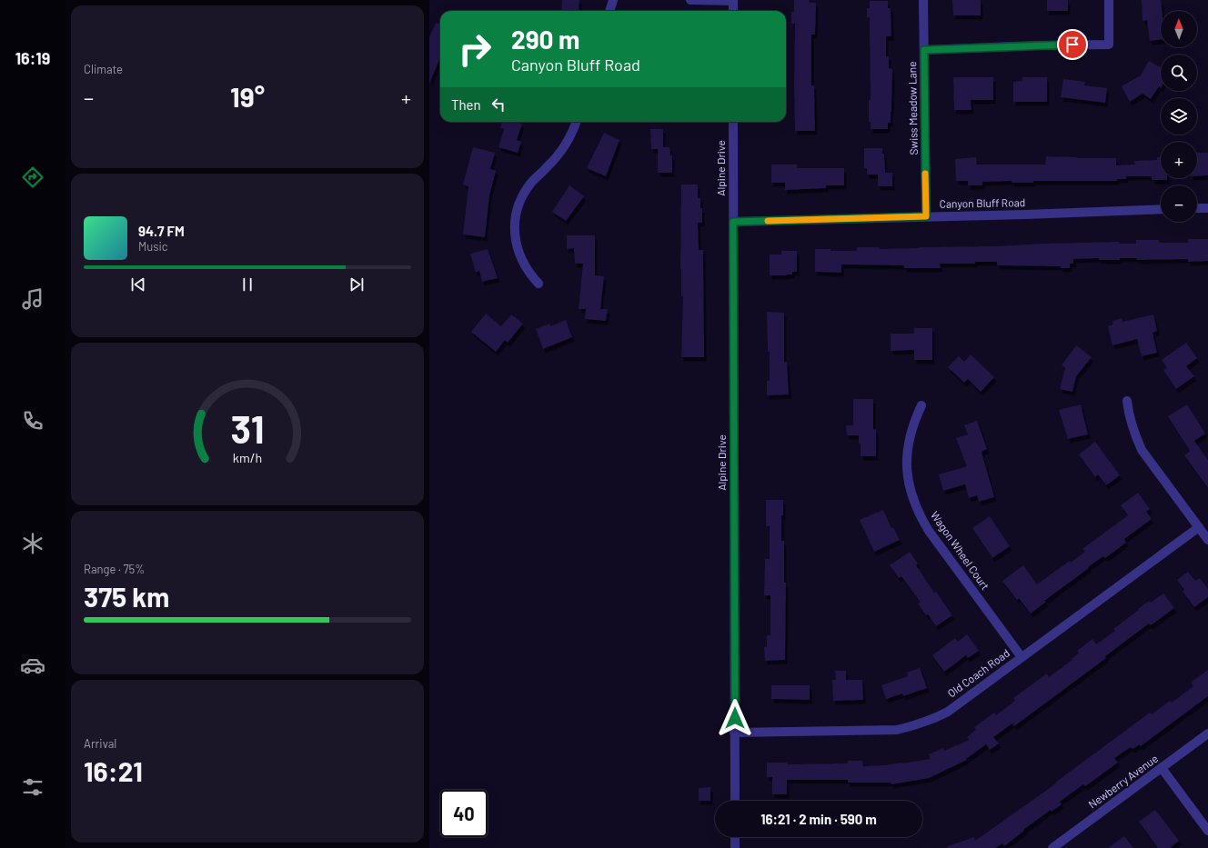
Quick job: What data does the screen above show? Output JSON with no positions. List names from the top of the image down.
{
  "streets": {
    "street": [
      "Swiss Meadow Lane",
      "Alpine Drive",
      "Canyon Bluff Road",
      "Wagon Wheel Court",
      "Old Coach Road",
      "Newberry Avenue"
    ]
  },
  "crossings": [
    ["Swiss Meadow Lane", "Canyon Bluff Road"],
    ["Alpine Drive", "Canyon Bluff Road"],
    ["Alpine Drive", "Old Coach Road"],
    ["Wagon Wheel Court", "Old Coach Road"]
  ],
  "north": "top",
  "page": {
    "tabs": "16:19",
    "tile": [
      "Climate",
      ["Range · 75%", "375 km"],
      ["Arrival", "16:21"]
    ],
    "map_buttons": ["+", "−"],
    "turn": ["290 m", "Canyon Bluff Road"],
    "heat": ["−", "19°", "+"],
    "then": "Then",
    "song": ["94.7 FM", "Music"],
    "limit": "40",
    "trip": "16:21 · 2 min · 590 m",
    "gauge": ["31", "km/h"]
  }
}
